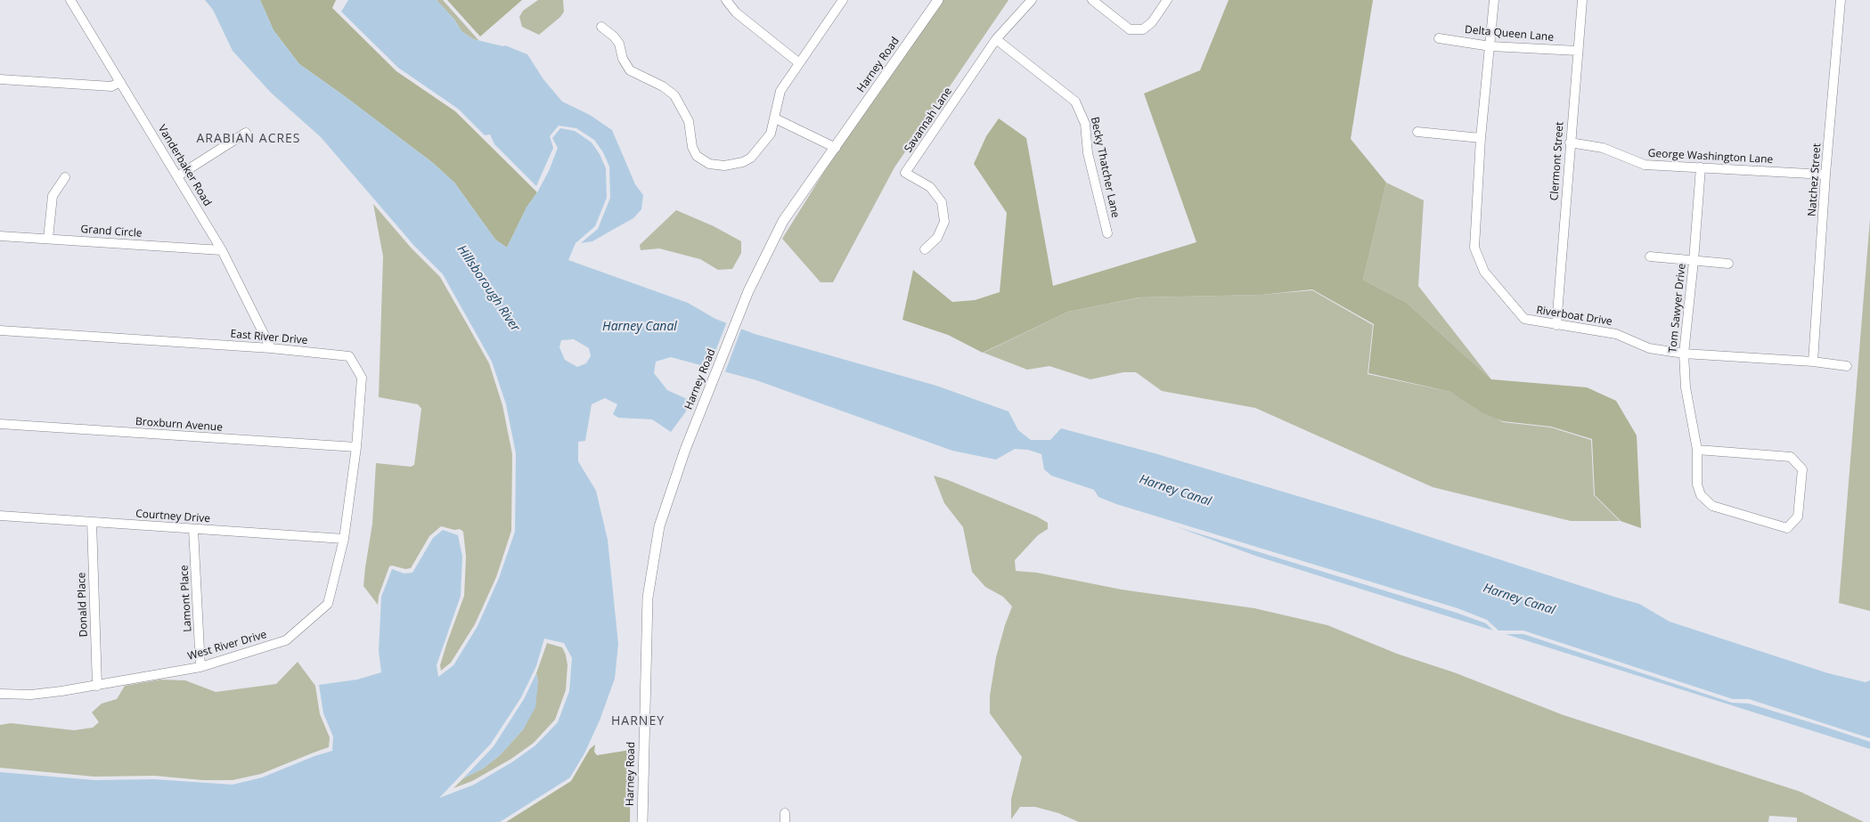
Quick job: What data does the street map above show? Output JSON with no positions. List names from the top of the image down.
{
  "streets": {
    "street": [
      "Delta Queen Lane",
      "Harney Road",
      "Savannah Lane",
      "George Washington Lane",
      "Clermont Street",
      "Vanderbaker Road",
      "Becky Thatcher Lane",
      "Natchez Street",
      "Grand Circle",
      "Tom Sawyer Drive",
      "Riverboat Drive",
      "East River Drive",
      "Broxburn Avenue",
      "Courtney Drive",
      "Lamont Place",
      "Donald Place",
      "West River Drive"
    ]
  },
  "crossings": [
    ["Delta Queen Lane", "Clermont Street"],
    ["Delta Queen Lane", "Riverboat Drive"],
    ["Savannah Lane", "Becky Thatcher Lane"],
    ["George Washington Lane", "Clermont Street"],
    ["George Washington Lane", "Natchez Street"],
    ["George Washington Lane", "Tom Sawyer Drive"],
    ["Clermont Street", "Riverboat Drive"],
    ["Vanderbaker Road", "Grand Circle"],
    ["Vanderbaker Road", "East River Drive"],
    ["Natchez Street", "Riverboat Drive"],
    ["Tom Sawyer Drive", "Riverboat Drive"],
    ["East River Drive", "Broxburn Avenue"],
    ["East River Drive", "Courtney Drive"],
    ["East River Drive", "West River Drive"],
    ["Courtney Drive", "Lamont Place"],
    ["Courtney Drive", "Donald Place"],
    ["Courtney Drive", "West River Drive"],
    ["Lamont Place", "West River Drive"],
    ["Donald Place", "West River Drive"]
  ],
  "districts": ["ARABIAN ACRES", "HARNEY"],
  "water": ["Hillsborough River", "Harney Canal"]
}
